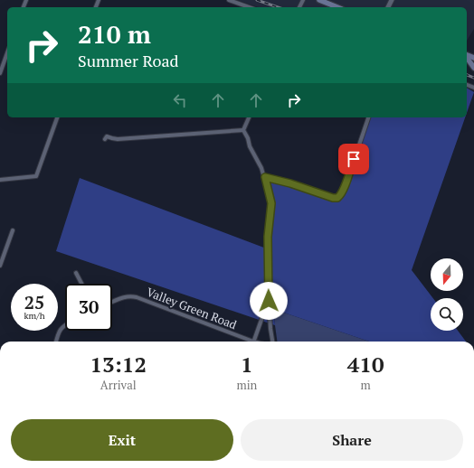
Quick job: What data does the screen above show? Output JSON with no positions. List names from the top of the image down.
{
  "streets": {
    "street": ["Valley Green Road"]
  },
  "north": "bottom",
  "page": {
    "turn": ["210 m", "Summer Road"],
    "speed": "25 km/h",
    "limit": "30",
    "eta": [
      "13:12",
      "Arrival",
      "1",
      "min",
      "410",
      "m"
    ],
    "buttons": ["Exit", "Share"]
  }
}
